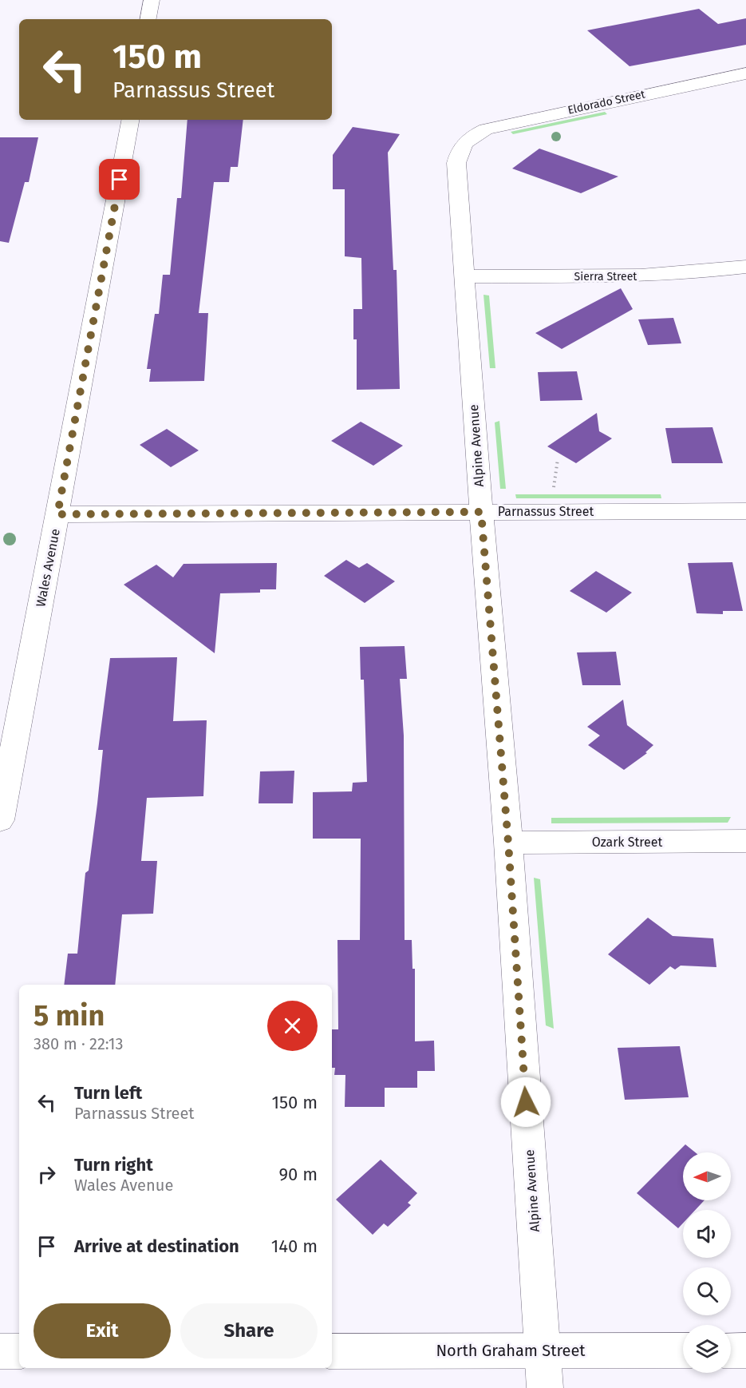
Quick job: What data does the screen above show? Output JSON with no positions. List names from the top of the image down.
{
  "streets": {
    "street": [
      "Eldorado Street",
      "Sierra Street",
      "Alpine Avenue",
      "Parnassus Street",
      "Wales Avenue",
      "Ozark Street",
      "North Graham Street"
    ]
  },
  "crossings": [
    ["Eldorado Street", "Alpine Avenue"],
    ["Sierra Street", "Alpine Avenue"],
    ["Alpine Avenue", "Parnassus Street"],
    ["Alpine Avenue", "Ozark Street"],
    ["Alpine Avenue", "North Graham Street"],
    ["Parnassus Street", "Wales Avenue"]
  ],
  "north": "left",
  "page": {
    "turn": ["150 m", "Parnassus Street"],
    "heading": ["5 min", "380 m · 22:13"],
    "list": [
      {
        "name": "Turn left",
        "note": "Parnassus Street",
        "value": "150 m"
      },
      {
        "name": "Turn right",
        "note": "Wales Avenue",
        "value": "90 m"
      },
      {
        "name": "Arrive at destination",
        "value": "140 m"
      }
    ],
    "buttons": ["Exit", "Share"]
  }
}
